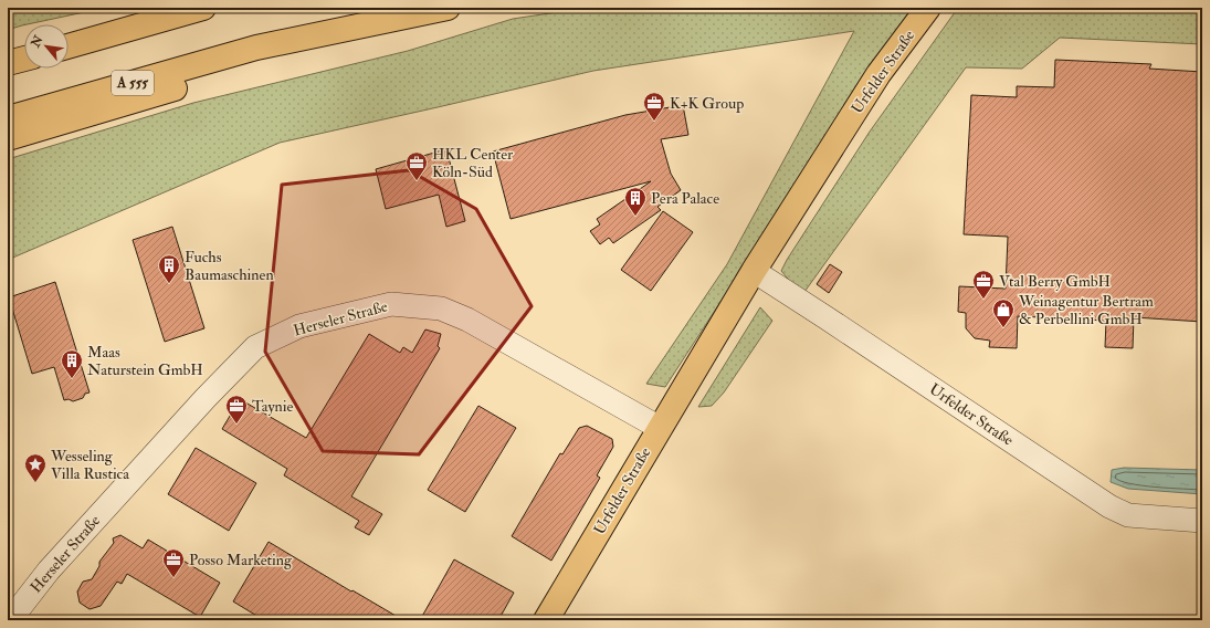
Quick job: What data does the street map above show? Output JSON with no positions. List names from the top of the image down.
{
  "streets": {
    "main road": ["Urfelder Straße", "A 555"],
    "street": ["Herseler Straße"]
  },
  "crossings": [
    ["Urfelder Straße", "Herseler Straße"]
  ],
  "places": {
    "office": [
      "K+K Group",
      "HKL Center Köln-Süd",
      "Vtal Berry GmbH",
      "Taynie",
      "Posso Marketing"
    ],
    "building": ["Pera Palace", "Fuchs Baumaschinen", "Maas Naturstein GmbH"],
    "shop": ["Weinagentur Bertram & Perbellini GmbH"],
    "place": ["Wesseling Villa Rustica"]
  },
  "north": "top left"
}
